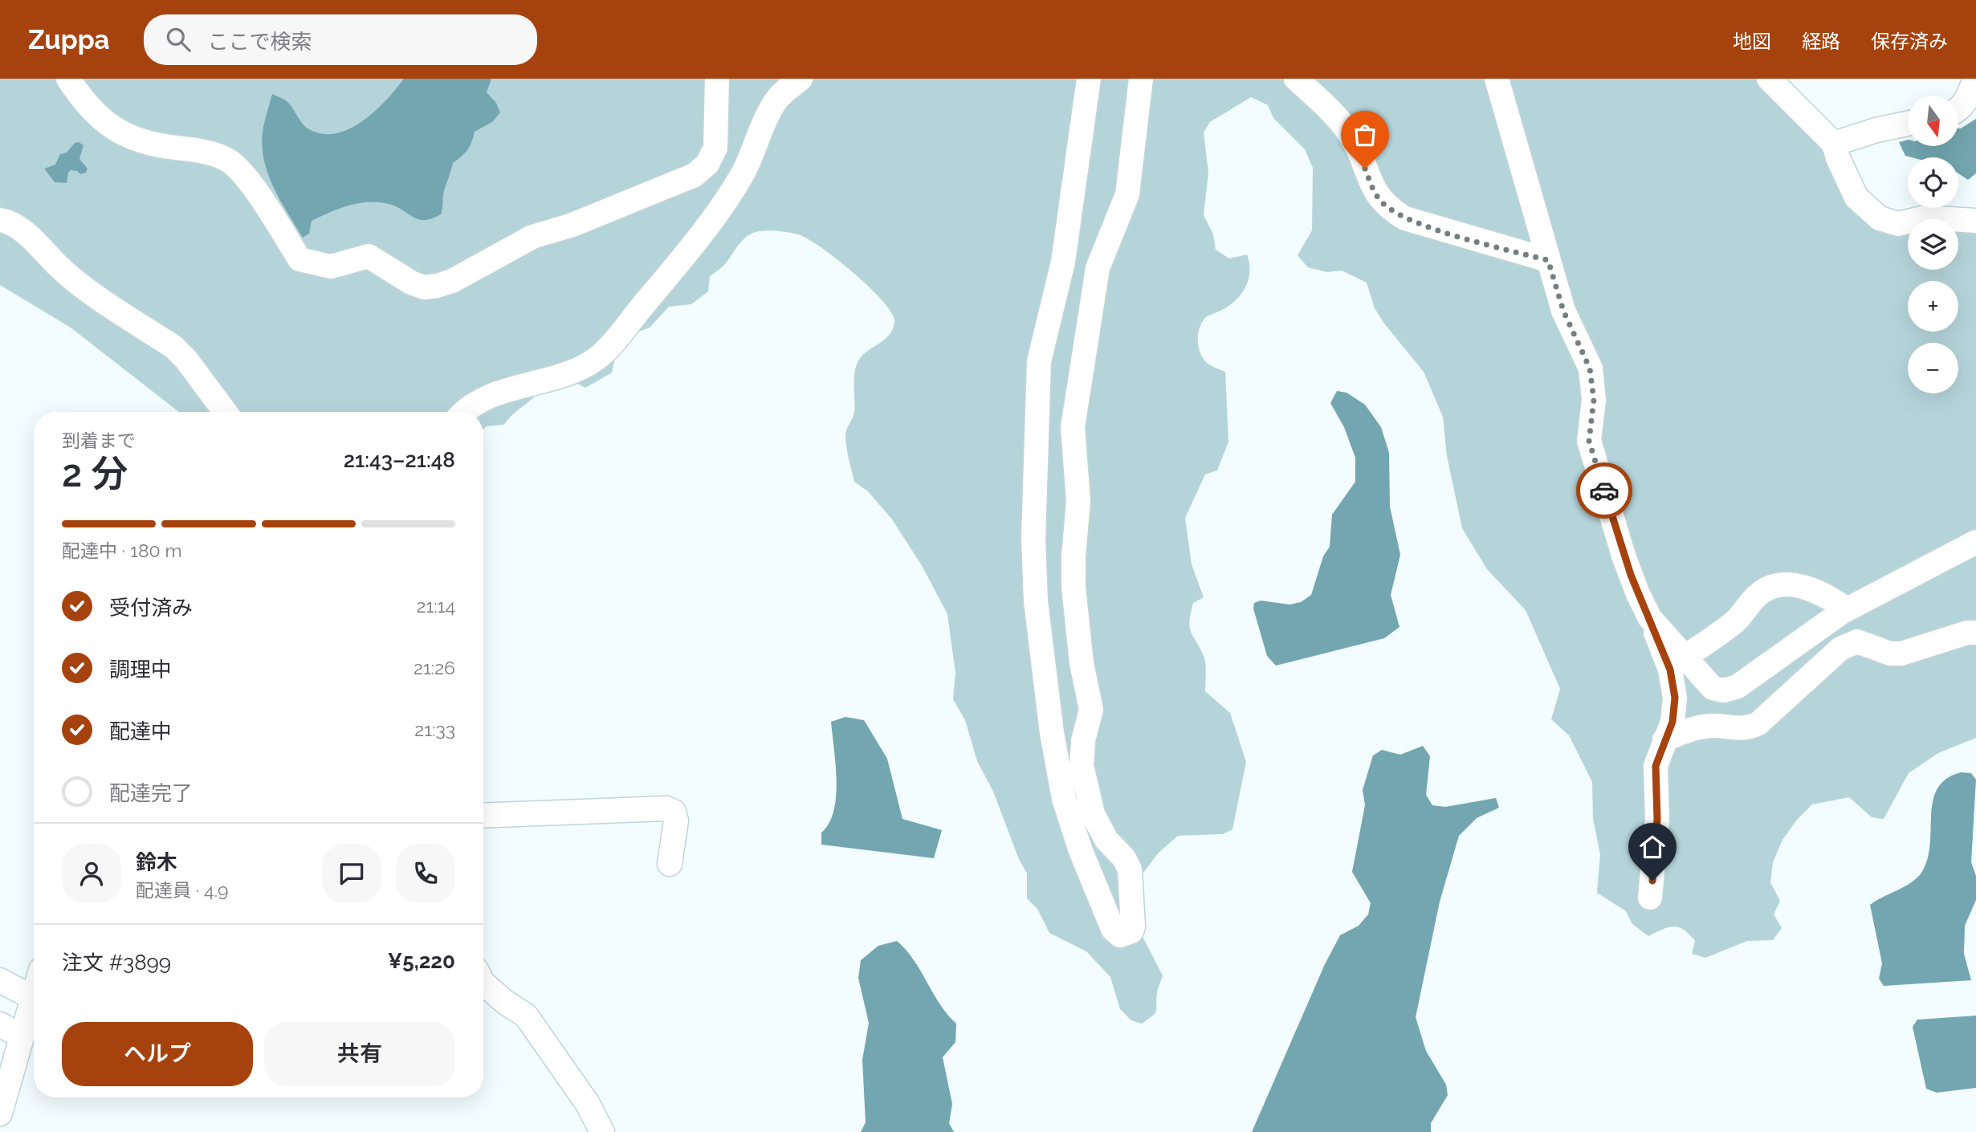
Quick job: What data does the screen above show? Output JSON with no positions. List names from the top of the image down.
{
  "north": "bottom",
  "page": {
    "header": "Zuppa",
    "search": "ここで検索",
    "nav": ["地図", "経路", "保存済み"],
    "map_buttons": ["+", "−"],
    "heading": ["2 分", "到着まで", "21:43–21:48"],
    "panel": [
      "鈴木",
      "配達員 · 4.9",
      "注文 #3899",
      "¥5,220"
    ],
    "bar": "配達中 · 180 m",
    "list": [
      ["受付済み", "21:14"],
      ["調理中", "21:26"],
      ["配達中", "21:33"],
      "配達完了"
    ],
    "buttons": ["ヘルプ", "共有"]
  }
}
